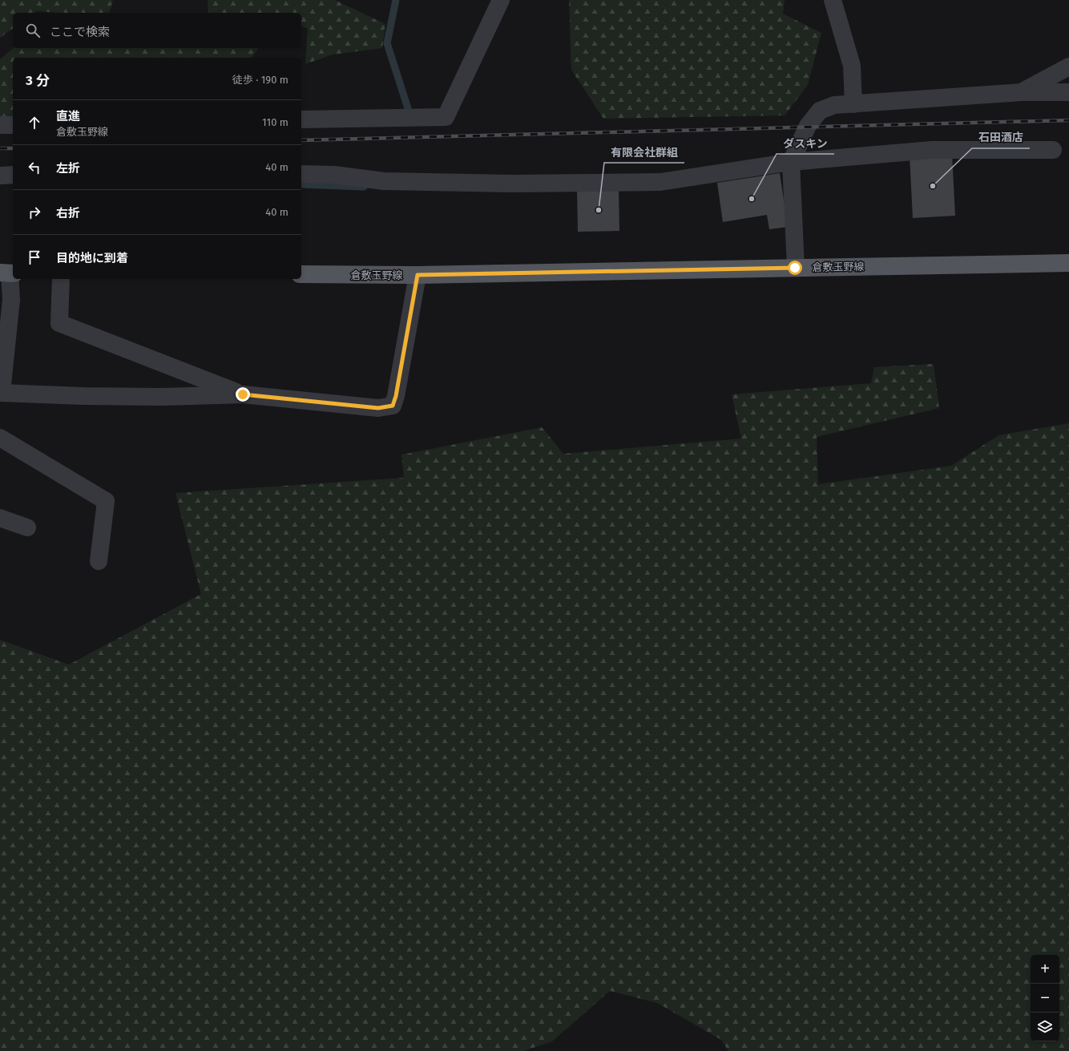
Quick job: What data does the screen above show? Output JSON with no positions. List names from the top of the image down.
{
  "streets": {
    "main road": ["倉敷玉野線"]
  },
  "places": ["石田酒店", "ダスキン", "有限会社群組"],
  "page": {
    "search": "ここで検索",
    "heading": ["3 分", "徒歩 · 190 m"],
    "list": [
      ["直進", "倉敷玉野線", "110 m"],
      ["左折", "40 m"],
      ["右折", "40 m"],
      "目的地に到着"
    ],
    "map_buttons": ["+", "−"]
  }
}
